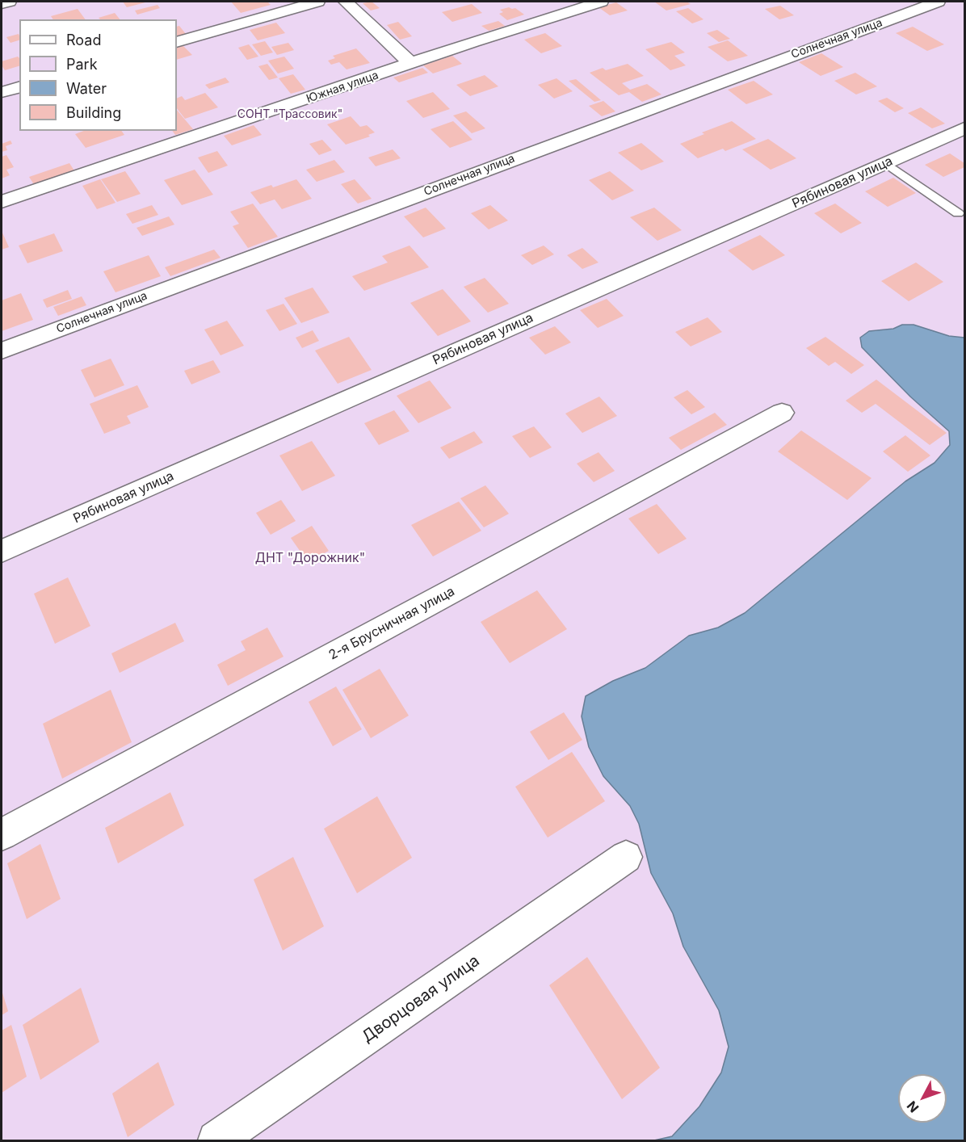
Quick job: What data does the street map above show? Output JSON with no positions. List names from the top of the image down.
{
  "streets": {
    "street": [
      "Солнечная улица",
      "Южная улица",
      "Рябиновая улица",
      "2-я Брусничная улица",
      "Дворцовая улица"
    ]
  },
  "parks": ["СОНТ \"Трассовик\"", "ДНТ \"Дорожник\""],
  "legend": [
    "Road",
    "Park",
    "Water",
    "Building"
  ],
  "north": "bottom left"
}
